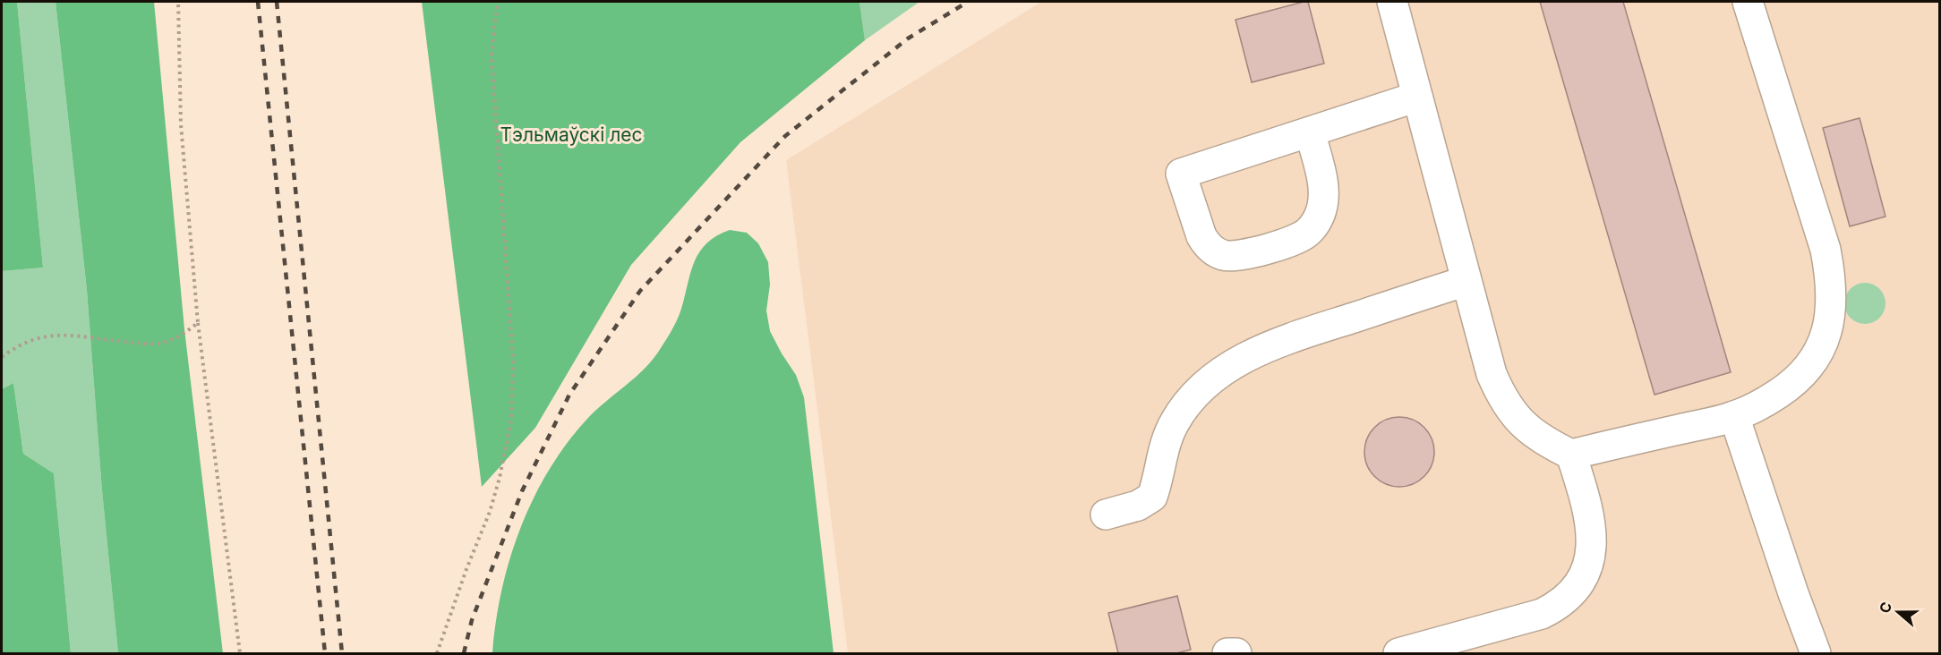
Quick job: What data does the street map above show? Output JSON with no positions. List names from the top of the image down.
{
  "parks": ["Тэльмаўскі лес"],
  "north": "left"
}
